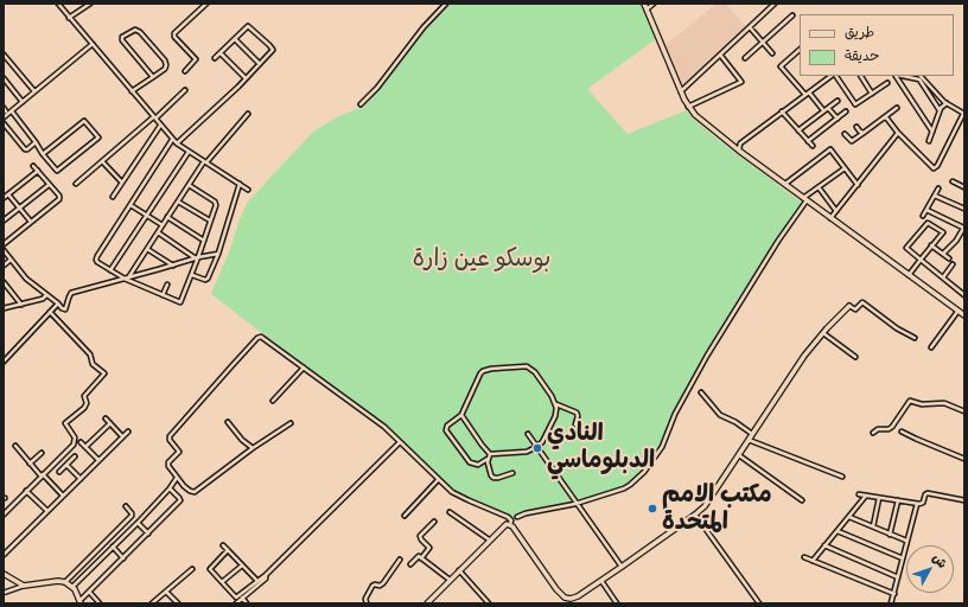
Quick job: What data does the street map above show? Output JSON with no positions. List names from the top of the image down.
{
  "parks": ["بوسكو عين زارة"],
  "places": ["النادي الدبلوماسي", "مكتب الامم المتحدة"],
  "legend": ["طريق", "حديقة"],
  "north": "top right"
}
